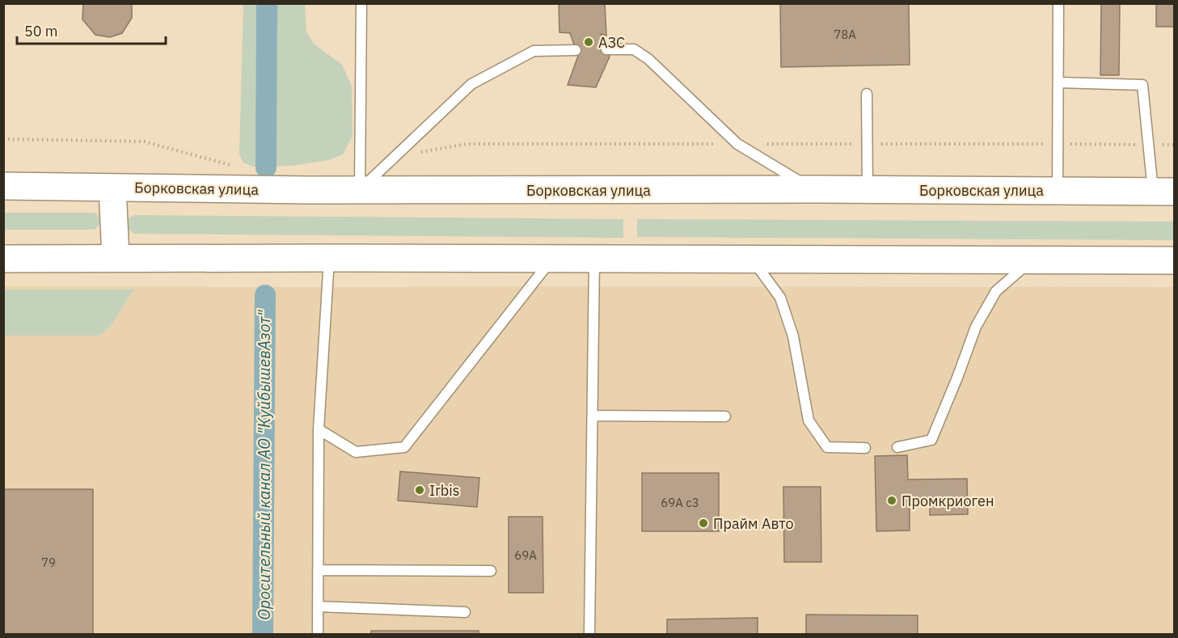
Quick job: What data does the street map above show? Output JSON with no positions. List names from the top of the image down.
{
  "streets": {
    "main road": ["Борковская улица"]
  },
  "water": ["Оросительный канал АО \"КуйбышевАзот\""],
  "places": [
    "АЗС",
    "Irbis",
    "Промкриоген",
    "Прайм Авто"
  ],
  "house_numbers": [
    "78А",
    "69А с3",
    "69А",
    "79"
  ],
  "scale_bar": "50 m"
}
